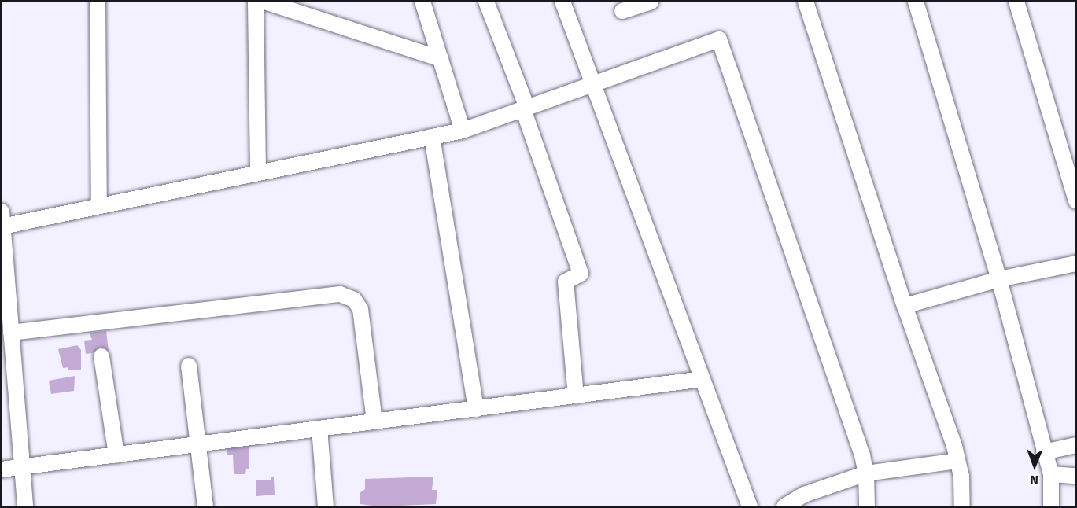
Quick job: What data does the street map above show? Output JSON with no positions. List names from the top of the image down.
{
  "north": "bottom"
}
